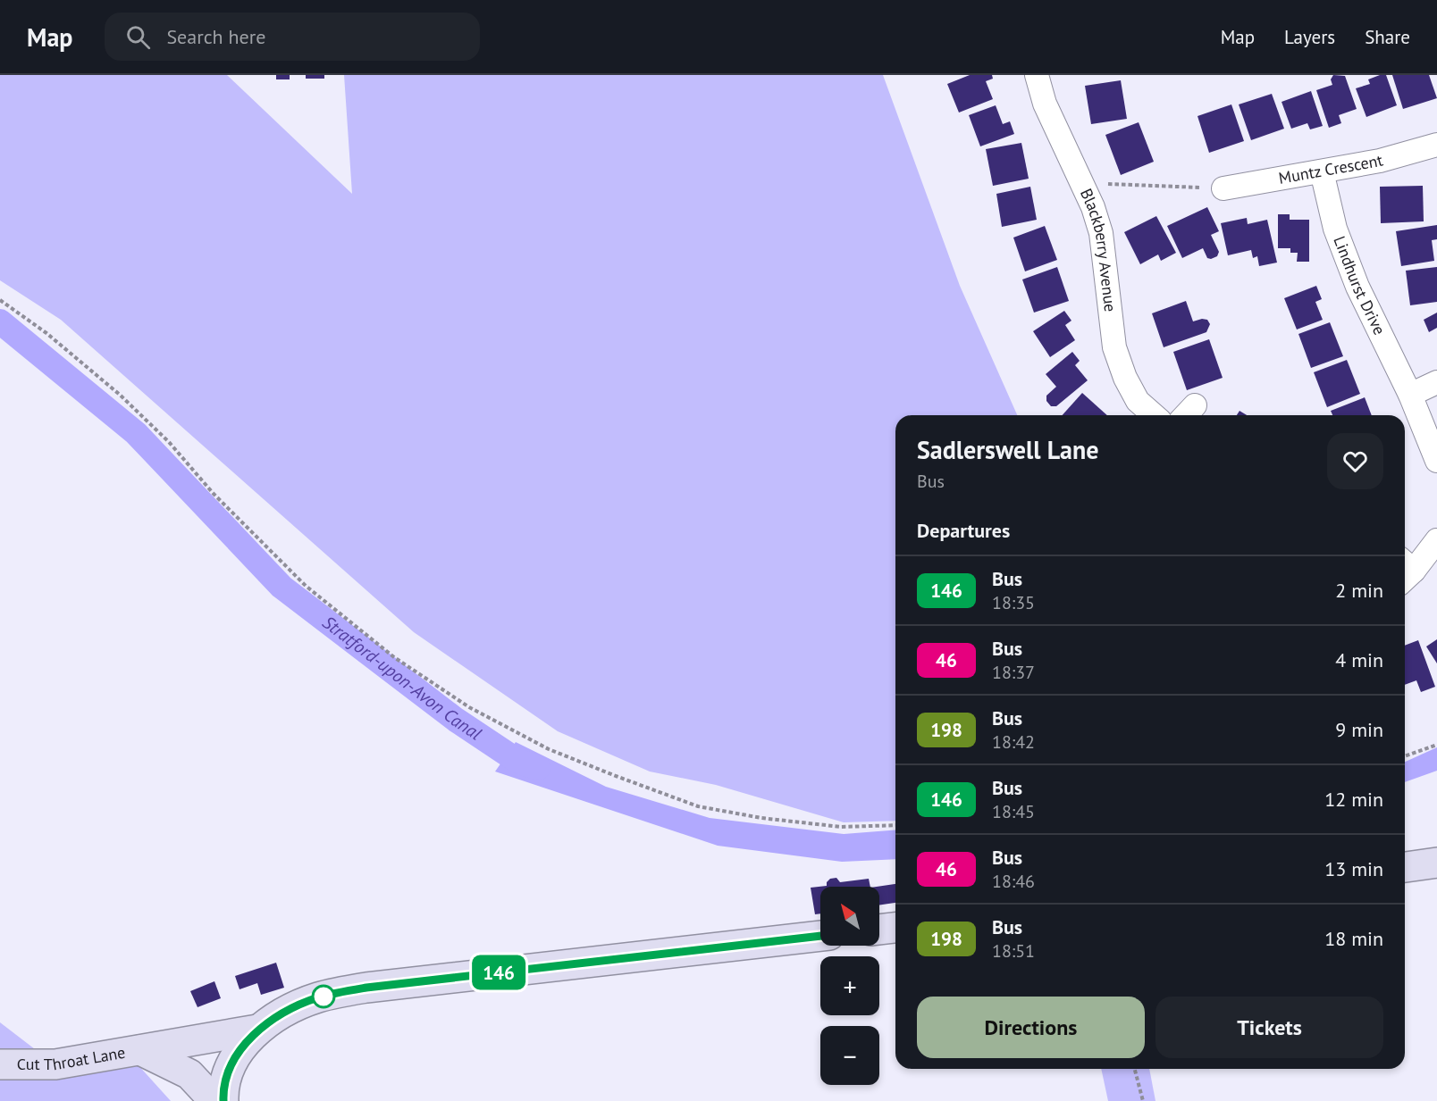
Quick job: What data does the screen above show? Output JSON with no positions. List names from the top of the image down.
{
  "streets": {
    "main road": ["Cut Throat Lane"],
    "street": ["Muntz Crescent", "Blackberry Avenue", "Lindhurst Drive"]
  },
  "crossings": [
    ["Muntz Crescent", "Lindhurst Drive"]
  ],
  "water": ["Stratford-upon-Avon Canal"],
  "lines": ["bus line 146"],
  "north": "top left",
  "page": {
    "header": "Map",
    "search": "Search here",
    "nav": ["Map", "Layers", "Share"],
    "on_map": "146",
    "heading": [
      ["Sadlerswell Lane", "Bus"],
      "Departures"
    ],
    "list": [
      {
        "mark": "146",
        "name": "Bus",
        "note": "18:35",
        "value": "2 min"
      },
      {
        "mark": "46",
        "name": "Bus",
        "note": "18:37",
        "value": "4 min"
      },
      {
        "mark": "198",
        "name": "Bus",
        "note": "18:42",
        "value": "9 min"
      },
      {
        "mark": "146",
        "name": "Bus",
        "note": "18:45",
        "value": "12 min"
      },
      {
        "mark": "46",
        "name": "Bus",
        "note": "18:46",
        "value": "13 min"
      },
      {
        "mark": "198",
        "name": "Bus",
        "note": "18:51",
        "value": "18 min"
      }
    ],
    "map_buttons": ["+", "−"],
    "buttons": ["Directions", "Tickets"]
  }
}
